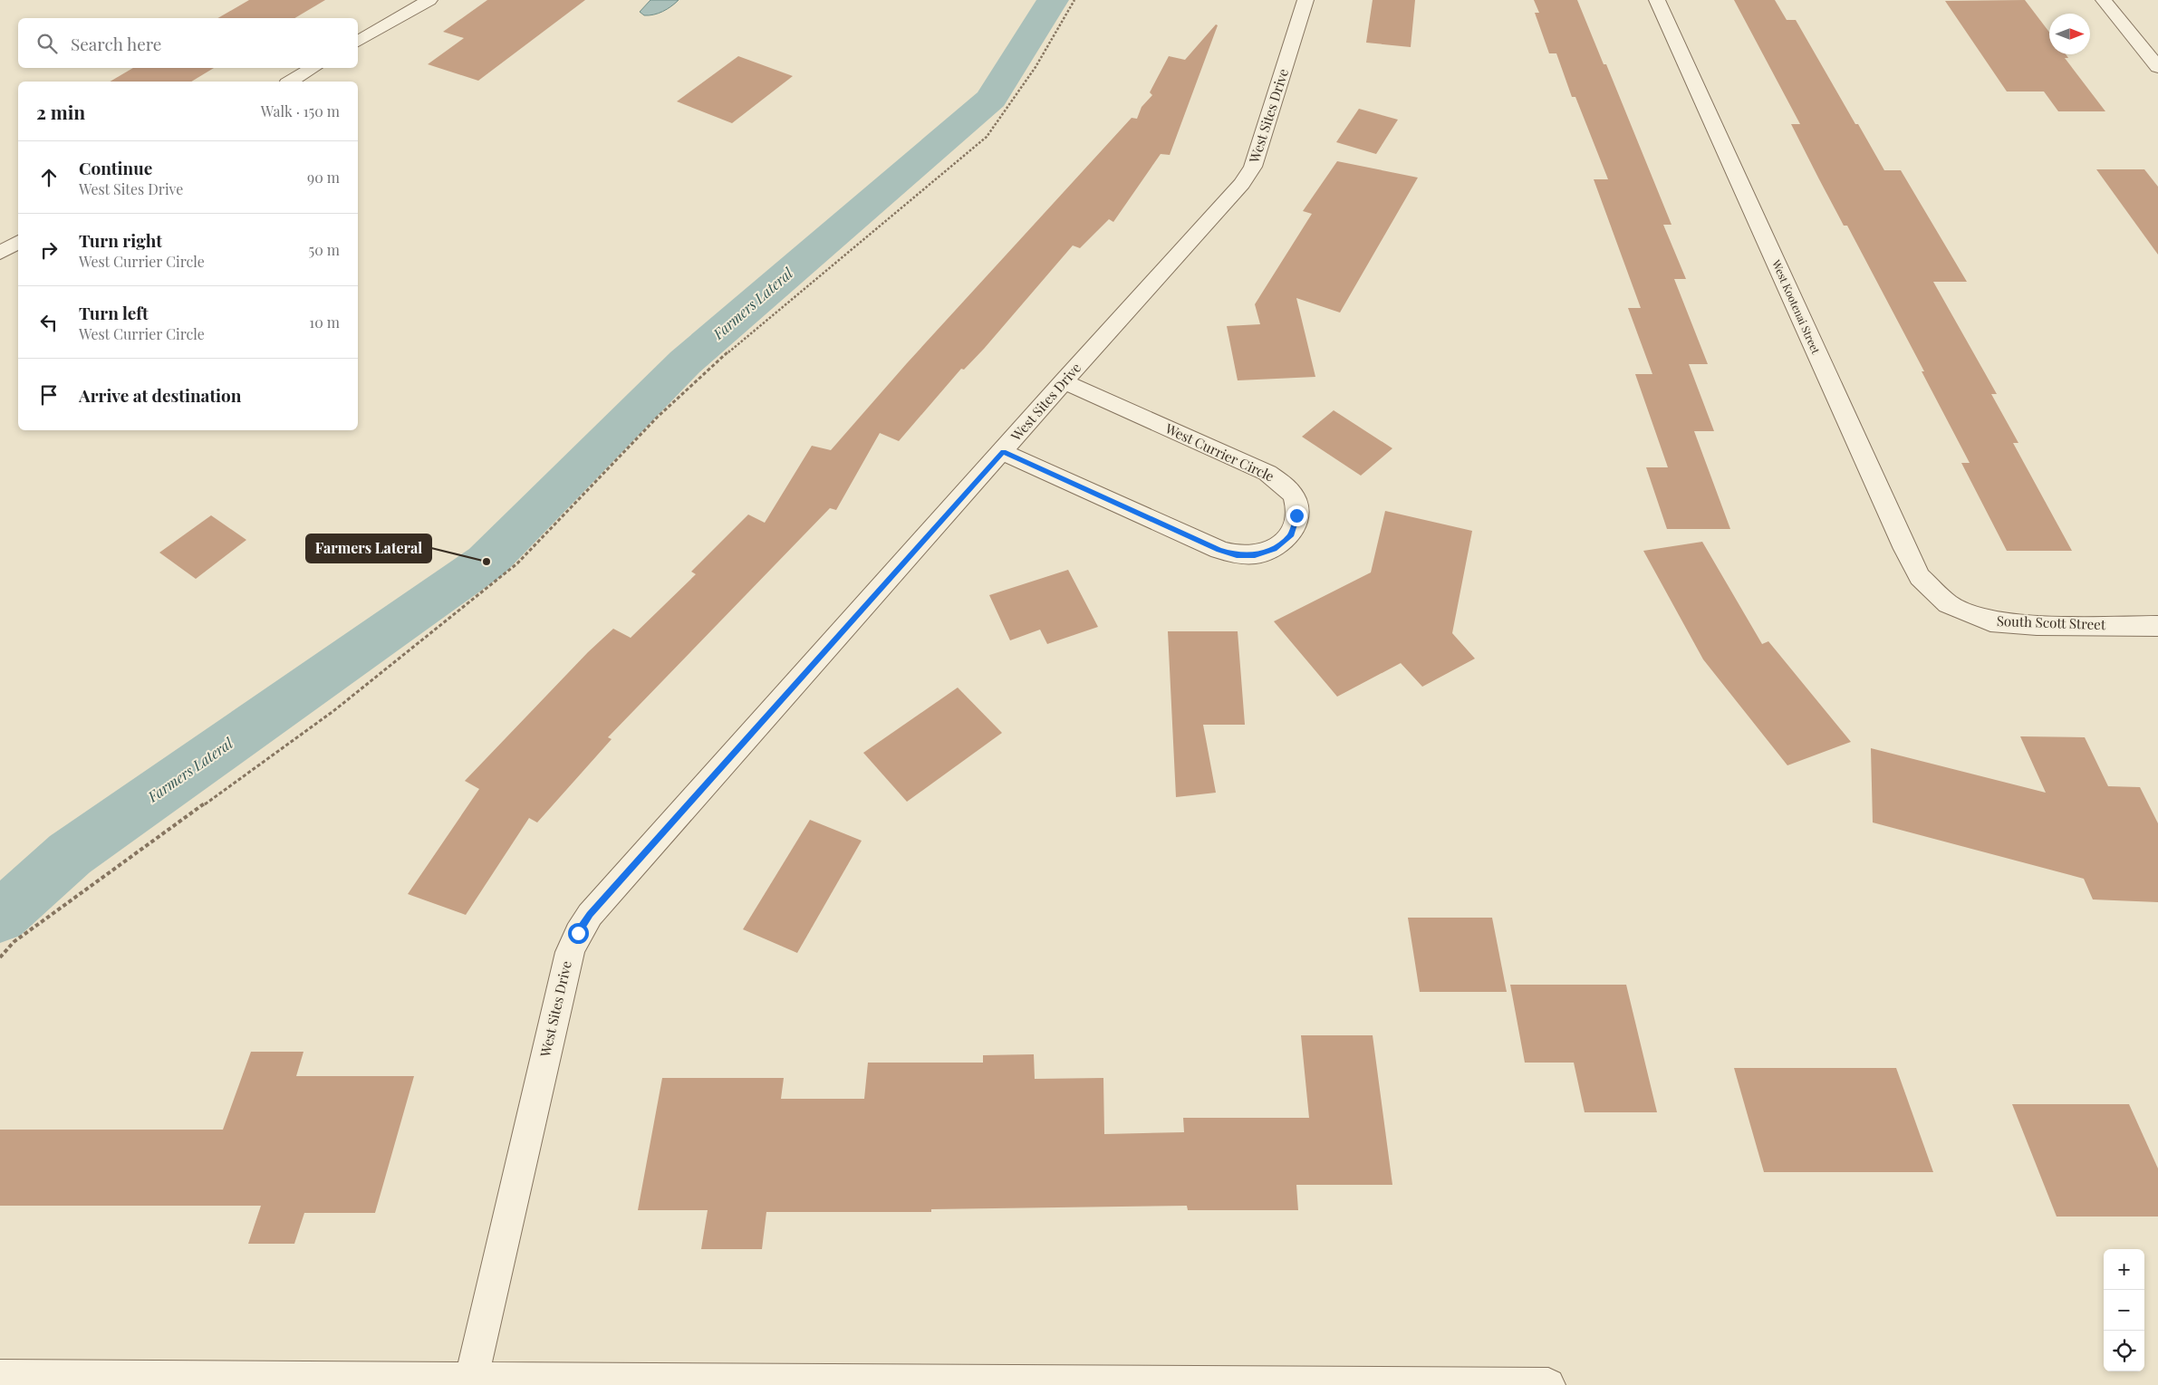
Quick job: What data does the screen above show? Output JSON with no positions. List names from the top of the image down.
{
  "streets": {
    "street": [
      "West Sites Drive",
      "West Kootenai Street",
      "West Currier Circle",
      "South Scott Street"
    ]
  },
  "crossings": [
    ["West Sites Drive", "West Currier Circle"],
    ["West Kootenai Street", "South Scott Street"]
  ],
  "water": ["Farmers Lateral"],
  "places": ["Farmers Lateral"],
  "north": "right",
  "page": {
    "search": "Search here",
    "heading": ["2 min", "Walk · 150 m"],
    "list": [
      ["Continue", "West Sites Drive", "90 m"],
      ["Turn right", "West Currier Circle", "50 m"],
      ["Turn left", "West Currier Circle", "10 m"],
      "Arrive at destination"
    ],
    "map_buttons": ["+", "−"]
  }
}
